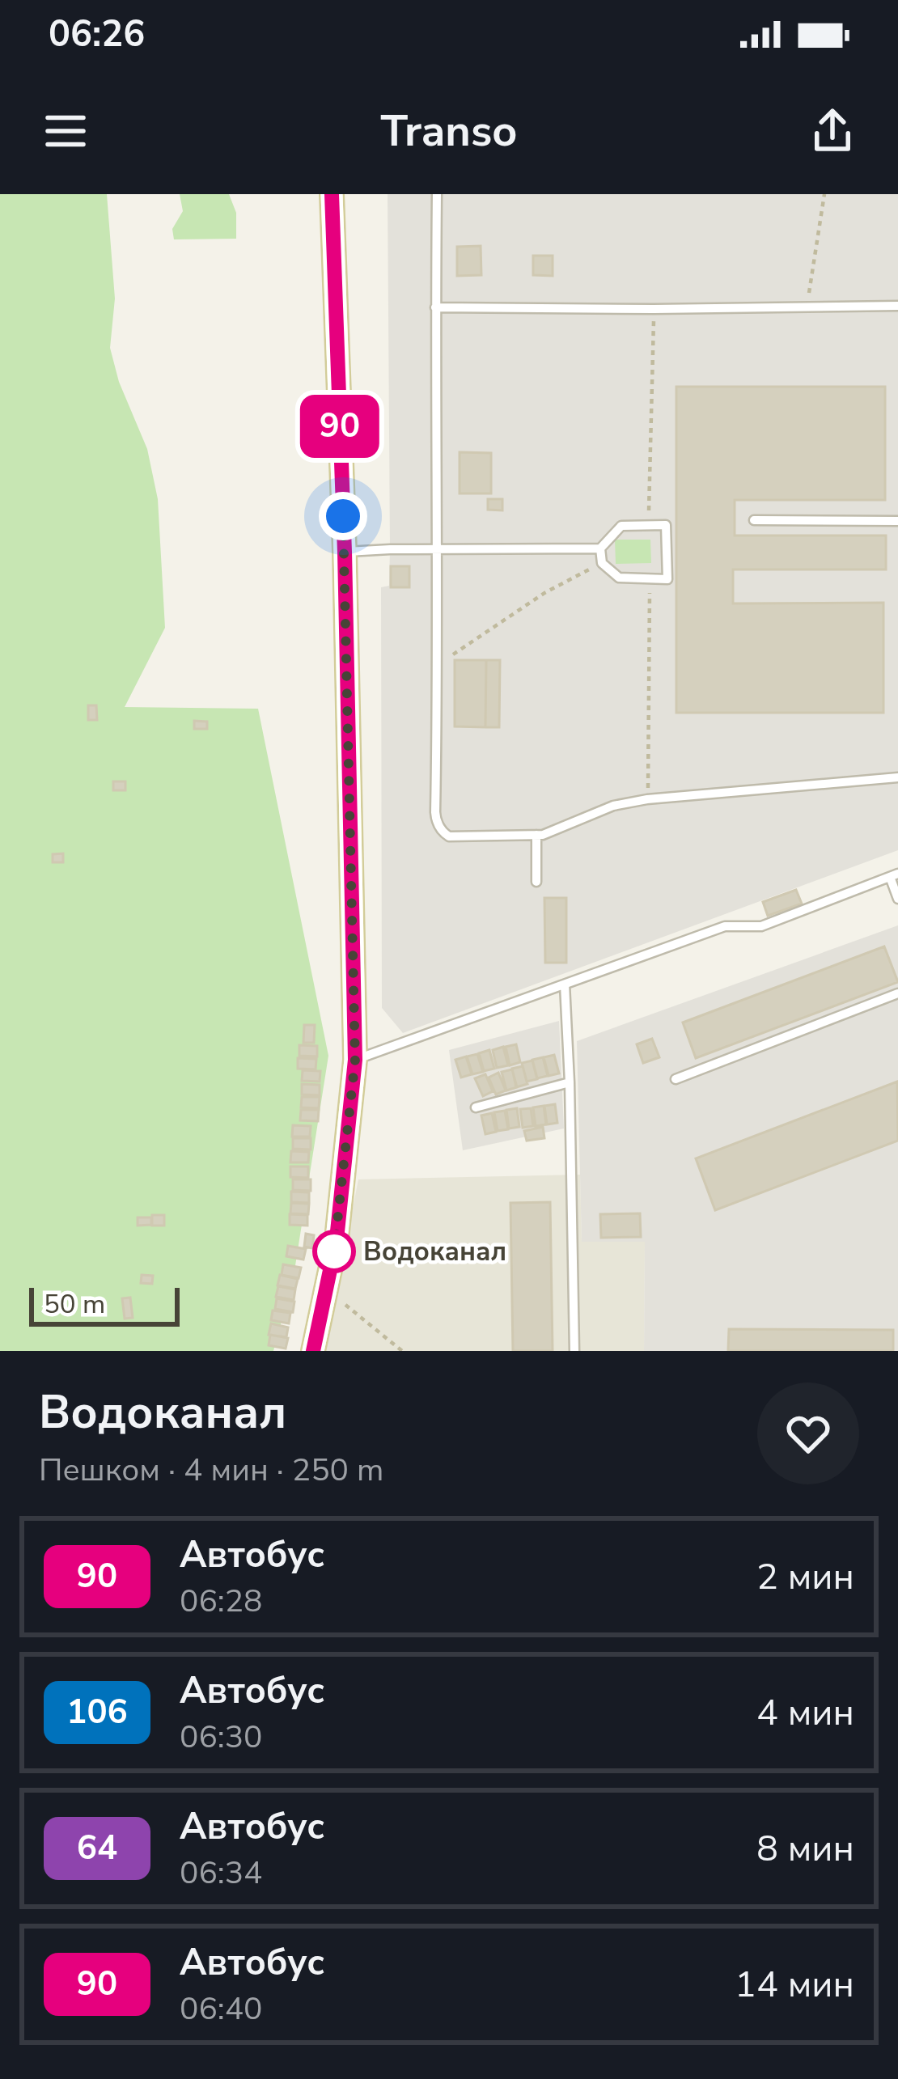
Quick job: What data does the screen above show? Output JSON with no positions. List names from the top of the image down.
{
  "places": ["Водоканал"],
  "lines": ["bus line 90"],
  "scale_bar": "50 m",
  "page": {
    "status": "06:26",
    "header": "Transo",
    "on_map": "90",
    "scale": "50 m",
    "heading": ["Водоканал", "Пешком · 4 мин · 250 m"],
    "list": [
      {
        "mark": "90",
        "name": "Автобус",
        "note": "06:28",
        "value": "2 мин"
      },
      {
        "mark": "106",
        "name": "Автобус",
        "note": "06:30",
        "value": "4 мин"
      },
      {
        "mark": "64",
        "name": "Автобус",
        "note": "06:34",
        "value": "8 мин"
      },
      {
        "mark": "90",
        "name": "Автобус",
        "note": "06:40",
        "value": "14 мин"
      }
    ]
  }
}
